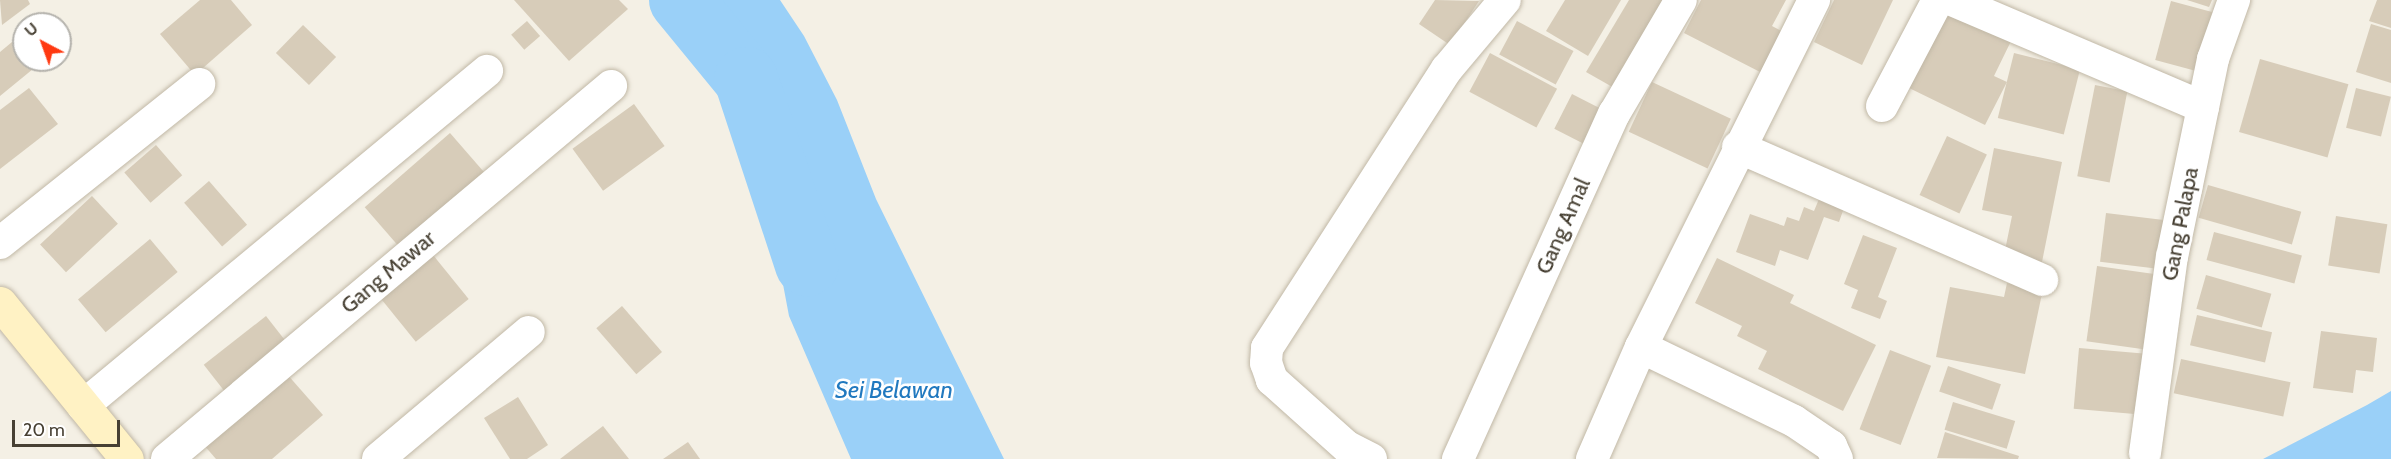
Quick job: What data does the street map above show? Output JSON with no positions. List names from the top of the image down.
{
  "streets": {
    "street": ["Gang Palapa", "Gang Amal", "Gang Mawar"]
  },
  "water": ["Sei Belawan"],
  "scale_bar": "20 m",
  "north": "top left"
}
